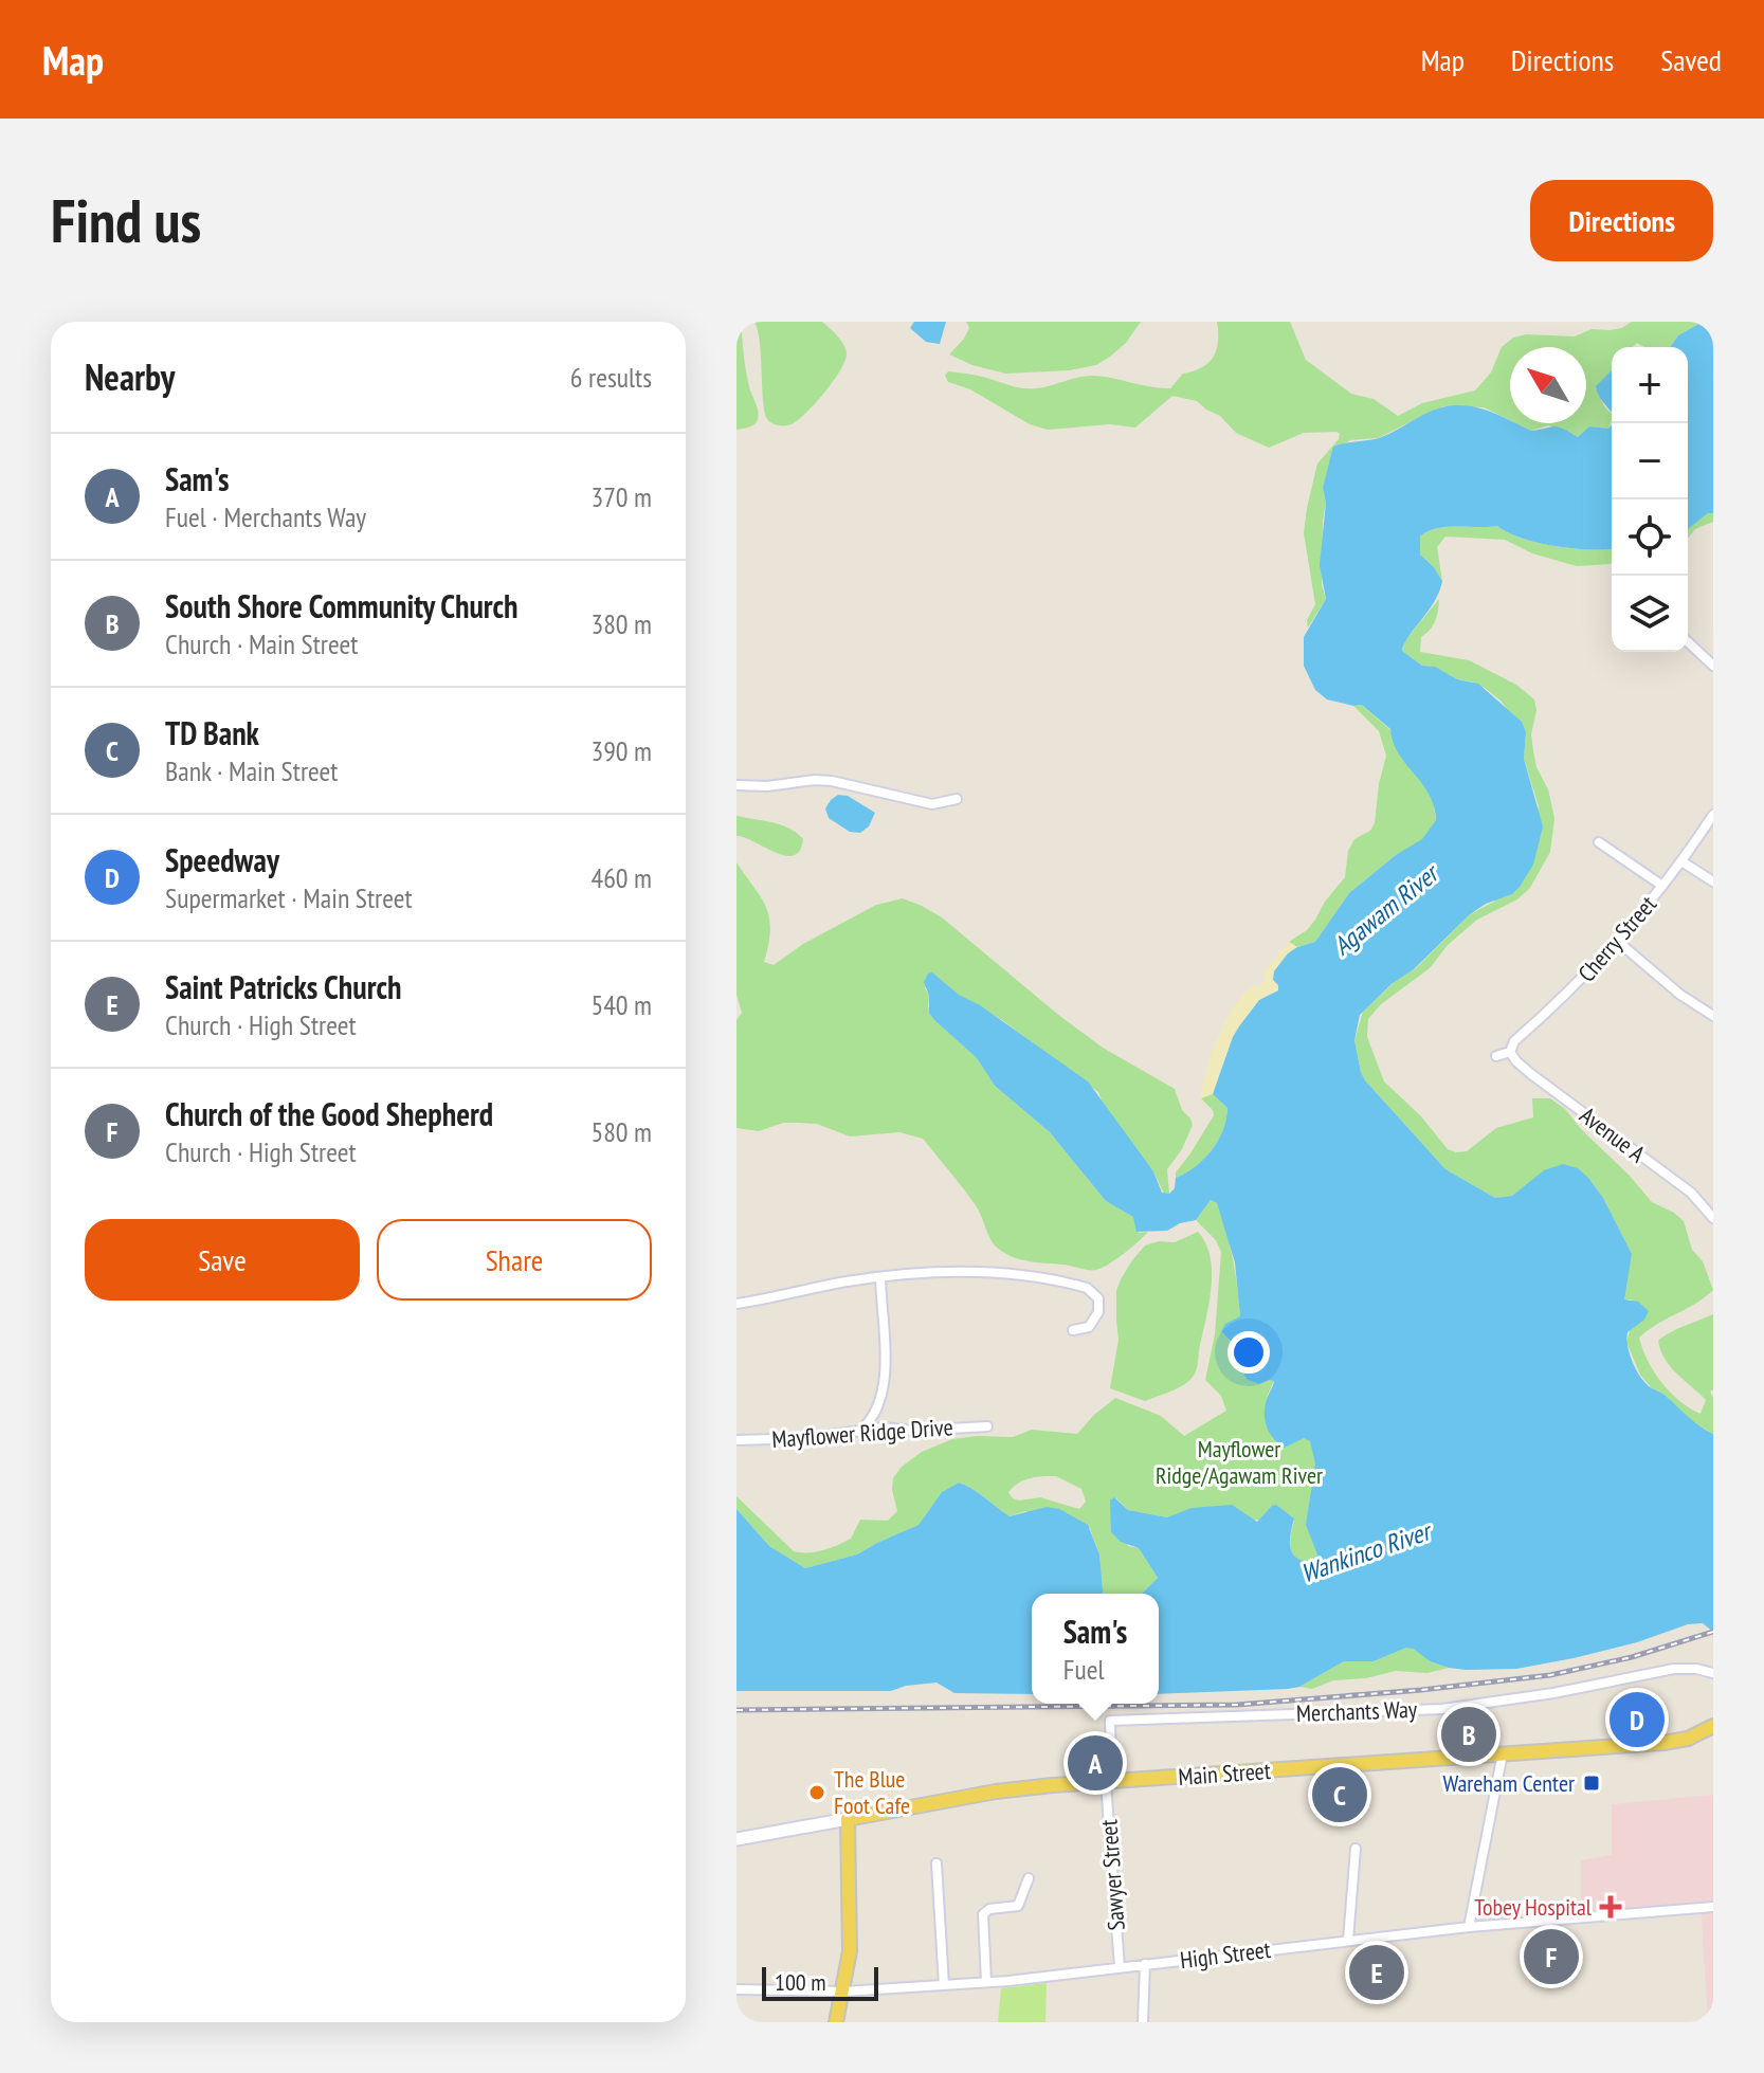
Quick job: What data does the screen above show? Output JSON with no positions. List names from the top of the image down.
{
  "streets": {
    "main road": ["Main Street"],
    "street": [
      "Cherry Street",
      "Avenue A",
      "Mayflower Ridge Drive",
      "Merchants Way",
      "Sawyer Street",
      "High Street"
    ]
  },
  "crossings": [
    ["Cherry Street", "Avenue A"],
    ["Merchants Way", "Main Street"],
    ["Merchants Way", "Sawyer Street"],
    ["Main Street", "Sawyer Street"],
    ["Sawyer Street", "High Street"]
  ],
  "water": ["Agawam River", "Wankinco River"],
  "parks": ["Mayflower Ridge/Agawam River"],
  "places": {
    "transit": ["Wareham Center"],
    "other": ["The Blue Foot Cafe"],
    "health": ["Tobey Hospital"]
  },
  "scale_bar": "100 m",
  "north": "top left",
  "page": {
    "header": "Map",
    "nav": ["Map", "Directions", "Saved"],
    "buttons": [
      "Directions",
      ["Save", "Share"]
    ],
    "title": "Find us",
    "heading": ["Nearby", "6 results"],
    "map_buttons": ["+", "−"],
    "list": [
      {
        "mark": "A",
        "name": "Sam's",
        "note": "Fuel · Merchants Way",
        "value": "370 m"
      },
      {
        "mark": "B",
        "name": "South Shore Community Church",
        "note": "Church · Main Street",
        "value": "380 m"
      },
      {
        "mark": "C",
        "name": "TD Bank",
        "note": "Bank · Main Street",
        "value": "390 m"
      },
      {
        "mark": "D",
        "name": "Speedway",
        "note": "Supermarket · Main Street",
        "value": "460 m"
      },
      {
        "mark": "E",
        "name": "Saint Patricks Church",
        "note": "Church · High Street",
        "value": "540 m"
      },
      {
        "mark": "F",
        "name": "Church of the Good Shepherd",
        "note": "Church · High Street",
        "value": "580 m"
      }
    ],
    "popup": ["Sam's", "Fuel"],
    "pins": [
      "D",
      "B",
      "A",
      "C",
      "F",
      "E"
    ],
    "scale": "100 m"
  }
}
